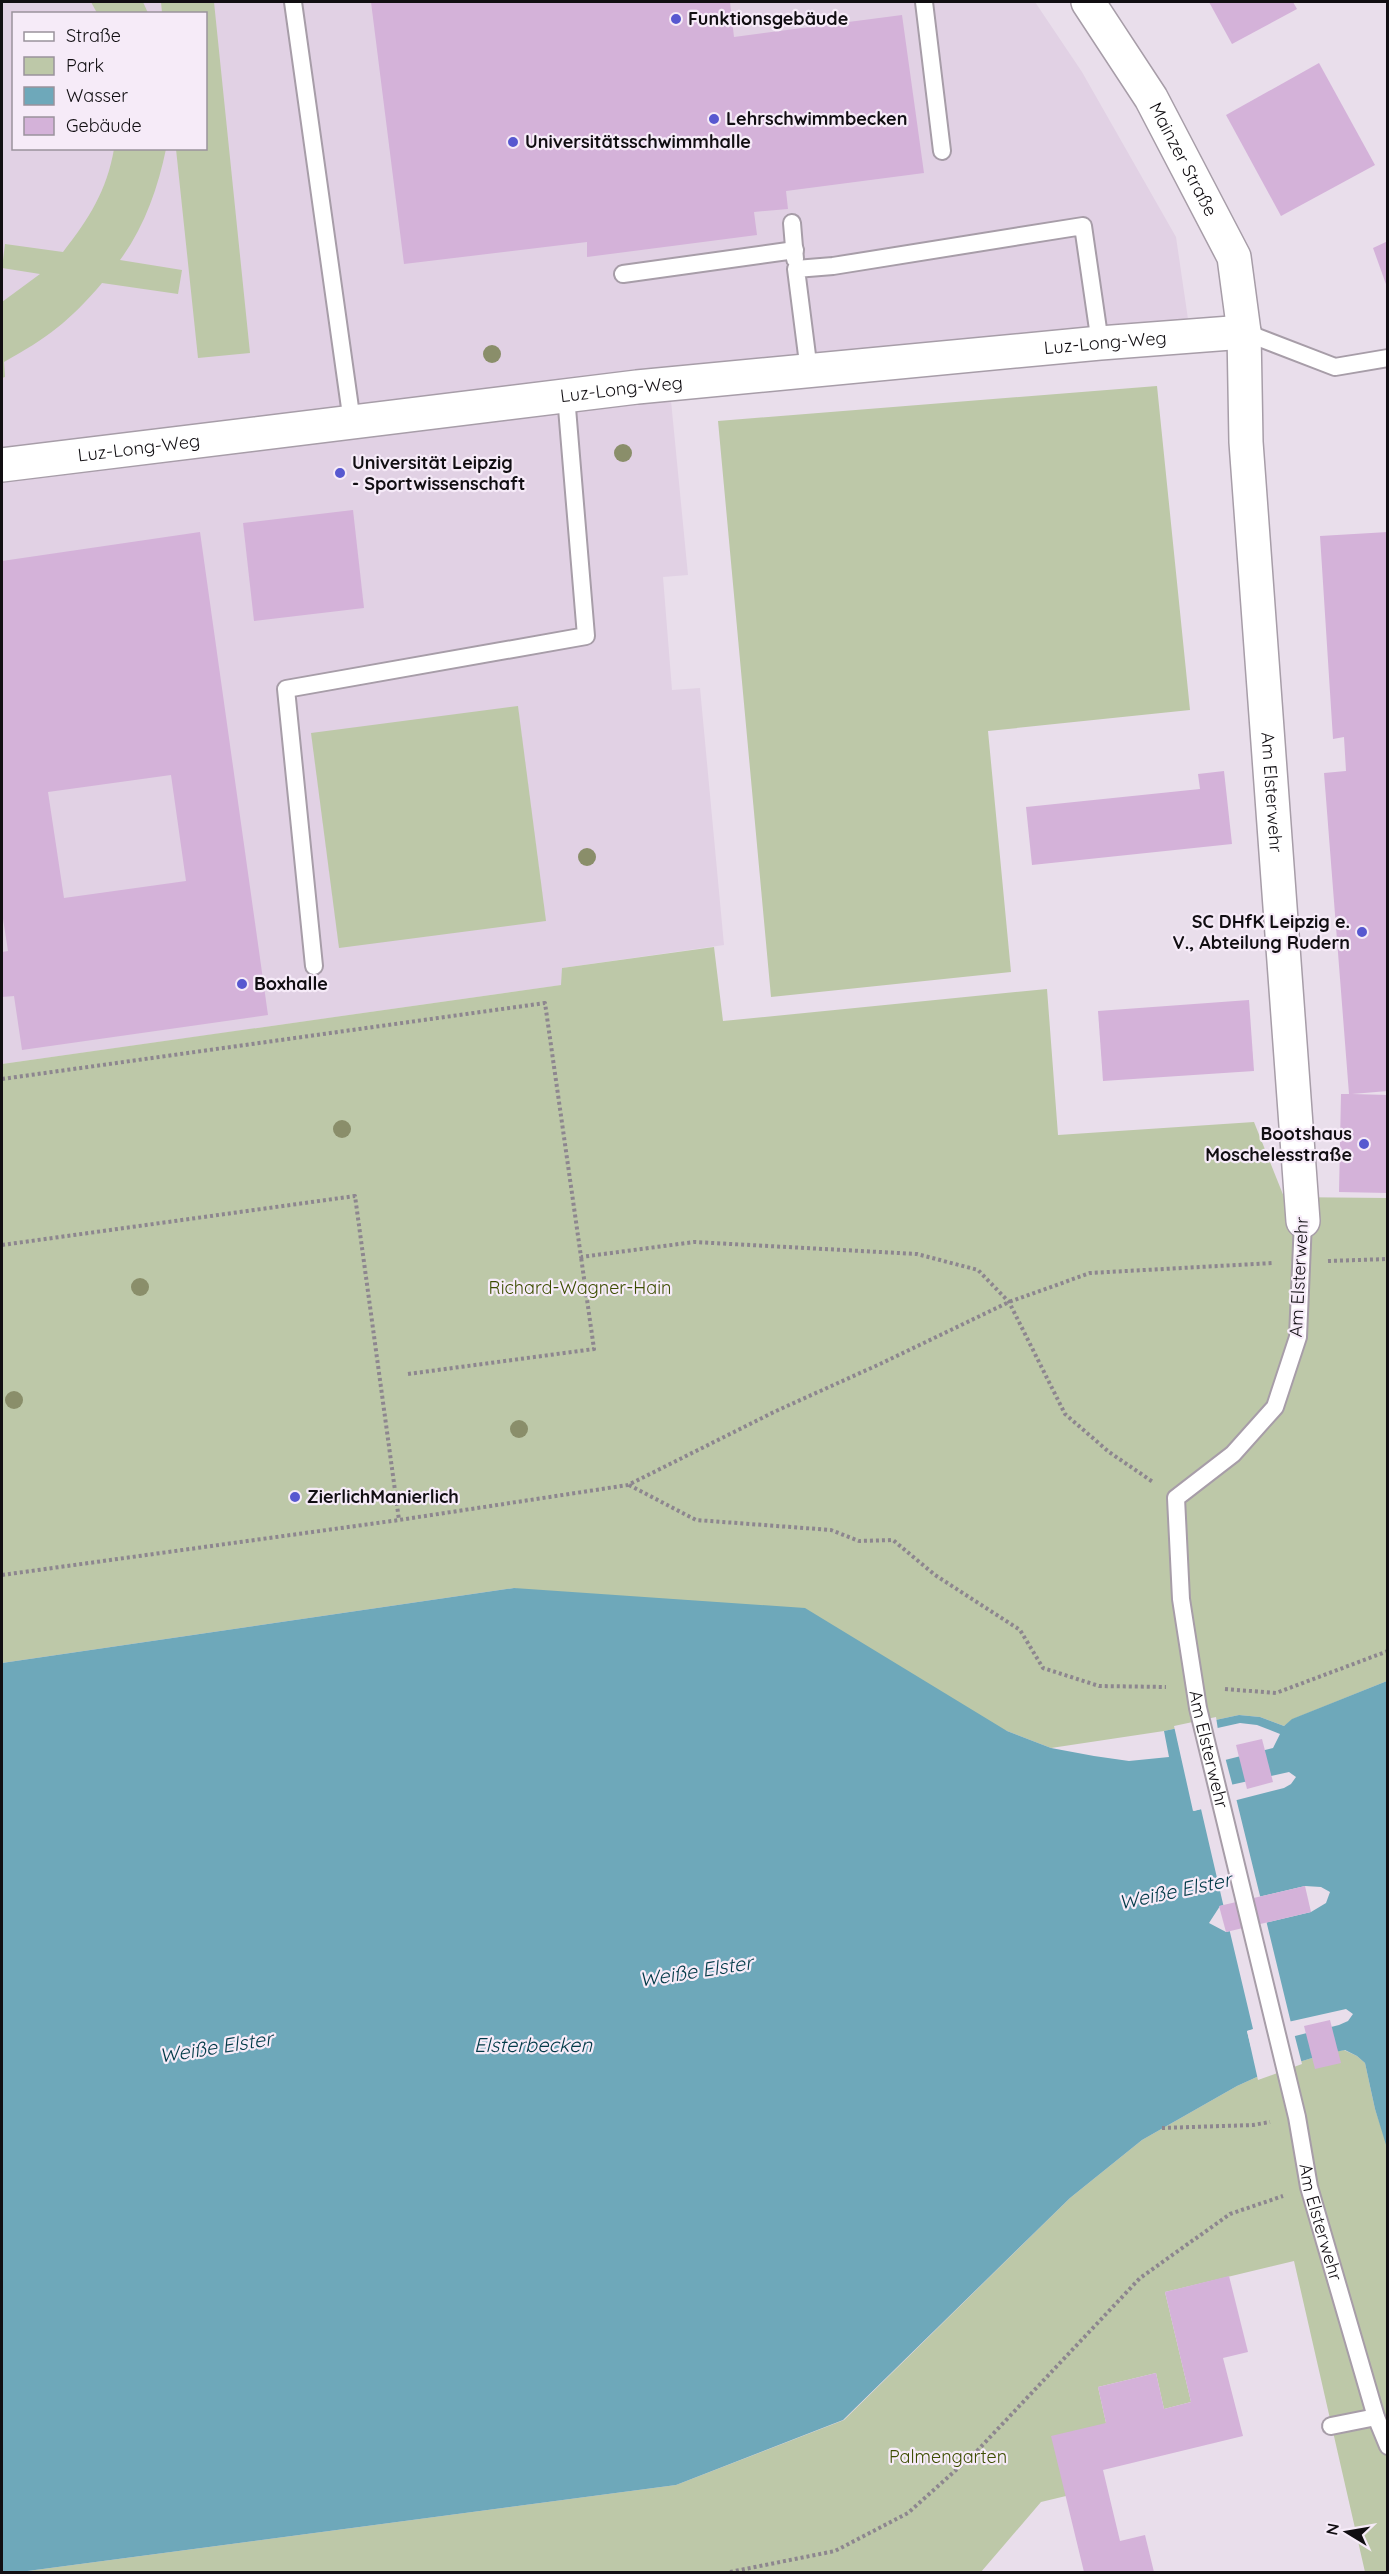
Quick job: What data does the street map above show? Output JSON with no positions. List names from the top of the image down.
{
  "streets": {
    "street": ["Mainzer Straße", "Luz-Long-Weg", "Am Elsterwehr"]
  },
  "crossings": [
    ["Mainzer Straße", "Luz-Long-Weg"],
    ["Mainzer Straße", "Am Elsterwehr"],
    ["Luz-Long-Weg", "Am Elsterwehr"]
  ],
  "water": ["Weiße Elster", "Elsterbecken"],
  "parks": ["Richard-Wagner-Hain", "Palmengarten"],
  "places": [
    "Funktionsgebäude",
    "Lehrschwimmbecken",
    "Universitätsschwimmhalle",
    "Universität Leipzig - Sportwissenschaft",
    "SC DHfK Leipzig e. V., Abteilung Rudern",
    "Boxhalle",
    "Bootshaus Moschelesstraße",
    "ZierlichManierlich"
  ],
  "legend": [
    "Straße",
    "Park",
    "Wasser",
    "Gebäude"
  ],
  "north": "left"
}
